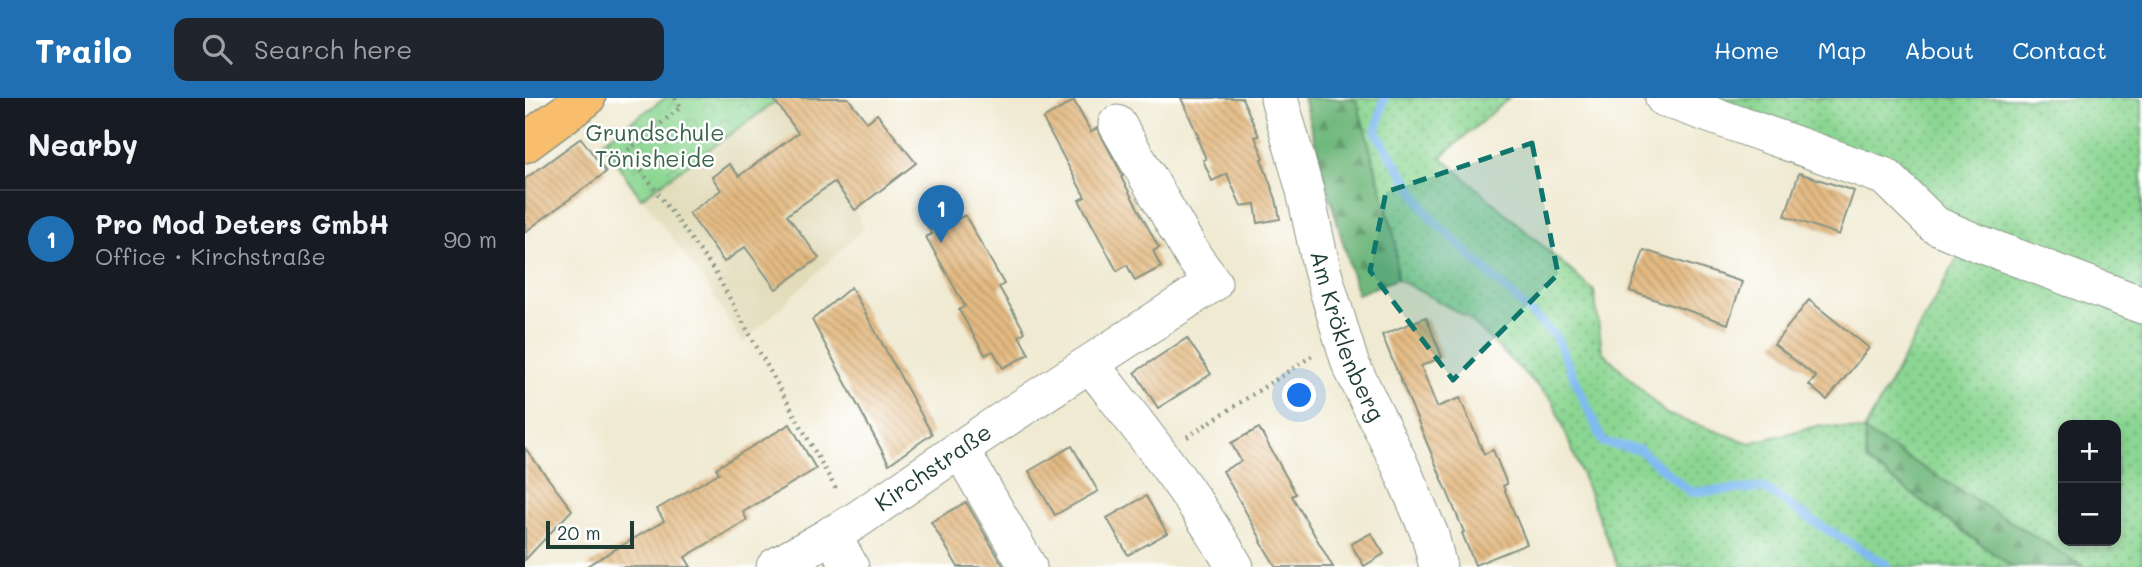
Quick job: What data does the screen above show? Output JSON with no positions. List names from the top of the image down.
{
  "streets": {
    "street": ["Am Kröklenberg", "Kirchstraße"]
  },
  "parks": ["Grundschule Tönisheide"],
  "scale_bar": "20 m",
  "page": {
    "header": "Trailo",
    "search": "Search here",
    "nav": [
      "Home",
      "Map",
      "About",
      "Contact"
    ],
    "heading": "Nearby",
    "pins": "1",
    "list": [
      {
        "mark": "1",
        "name": "Pro Mod Deters GmbH",
        "note": "Office · Kirchstraße",
        "value": "90 m"
      }
    ],
    "map_buttons": ["+", "−"],
    "scale": "20 m"
  }
}
